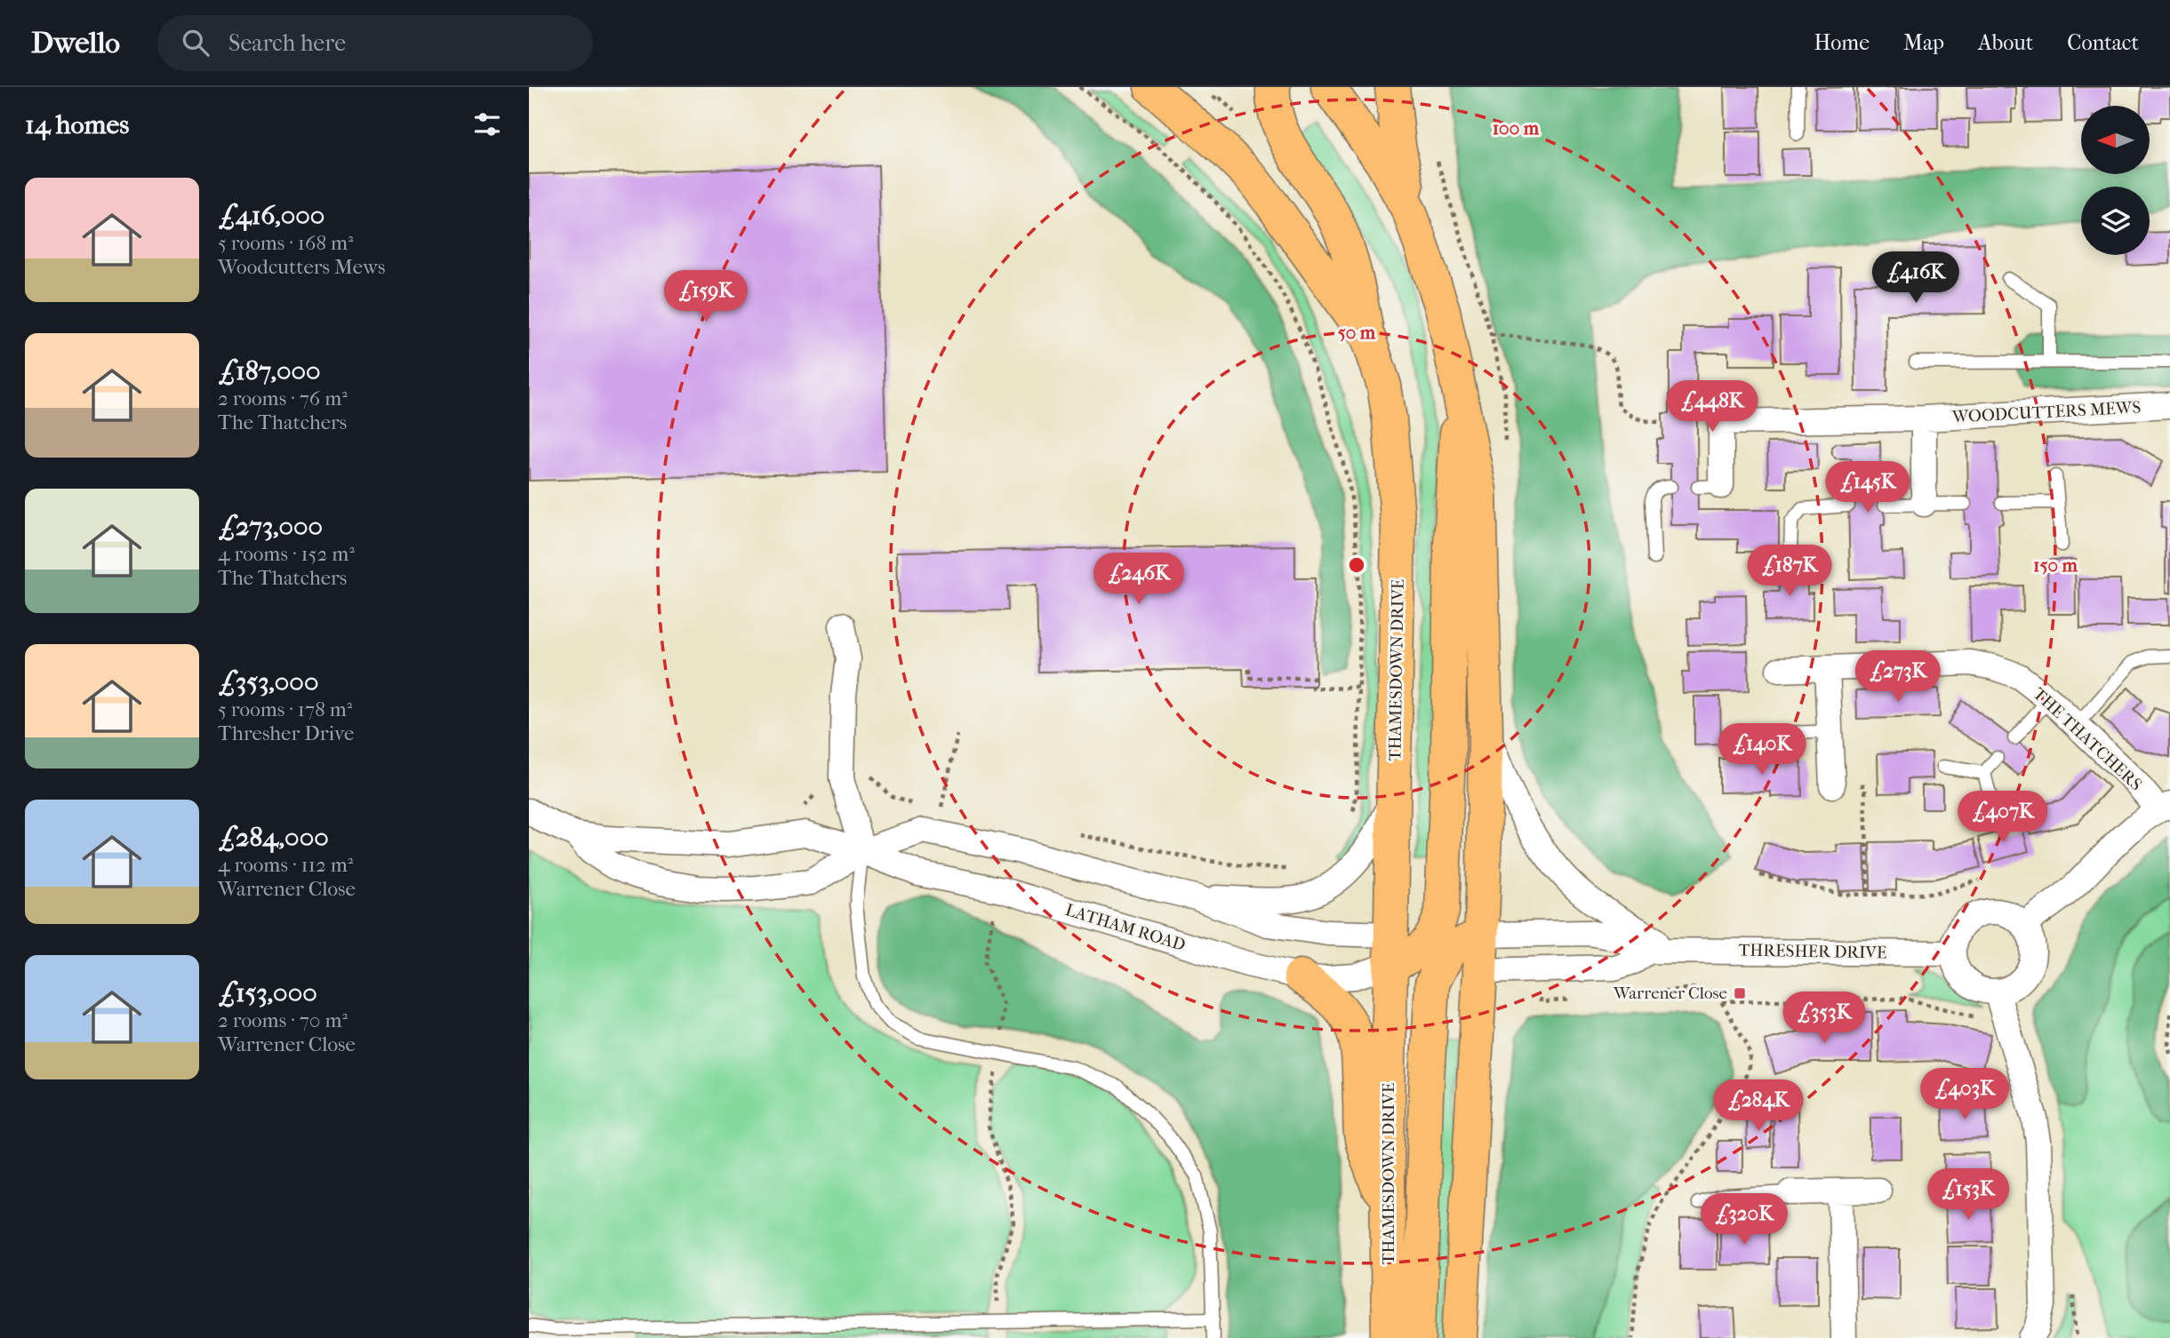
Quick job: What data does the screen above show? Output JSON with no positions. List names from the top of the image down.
{
  "streets": {
    "main road": ["THAMESDOWN DRIVE"],
    "street": [
      "WOODCUTTERS MEWS",
      "THE THATCHERS",
      "LATHAM ROAD",
      "THRESHER DRIVE"
    ]
  },
  "crossings": [
    ["THAMESDOWN DRIVE", "LATHAM ROAD"]
  ],
  "places": {
    "transit": ["Warrener Close"]
  },
  "north": "left",
  "page": {
    "header": "Dwello",
    "search": "Search here",
    "nav": [
      "Home",
      "Map",
      "About",
      "Contact"
    ],
    "heading": "14 homes",
    "list": [
      {
        "name": "£416,000",
        "note": "5 rooms · 168 m² · Woodcutters Mews"
      },
      {
        "name": "£187,000",
        "note": "2 rooms · 76 m² · The Thatchers"
      },
      {
        "name": "£273,000",
        "note": "4 rooms · 152 m² · The Thatchers"
      },
      {
        "name": "£353,000",
        "note": "5 rooms · 178 m² · Thresher Drive"
      },
      {
        "name": "£284,000",
        "note": "4 rooms · 112 m² · Warrener Close"
      },
      {
        "name": "£153,000",
        "note": "2 rooms · 70 m² · Warrener Close"
      }
    ],
    "price": [
      "£416K",
      "£159K",
      "£448K",
      "£145K",
      "£187K",
      "£246K",
      "£273K",
      "£140K",
      "£407K",
      "£353K",
      "£403K",
      "£284K",
      "£153K",
      "£320K"
    ]
  },
  "rings": ["100 m", "50 m", "150 m"]
}
